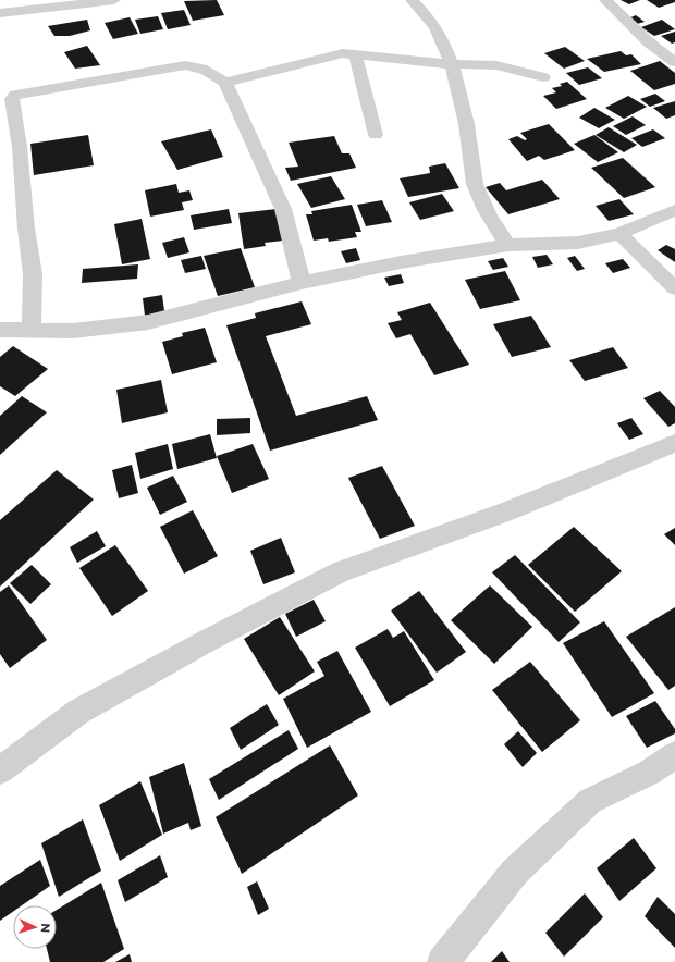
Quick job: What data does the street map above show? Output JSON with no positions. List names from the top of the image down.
{
  "north": "right"
}
